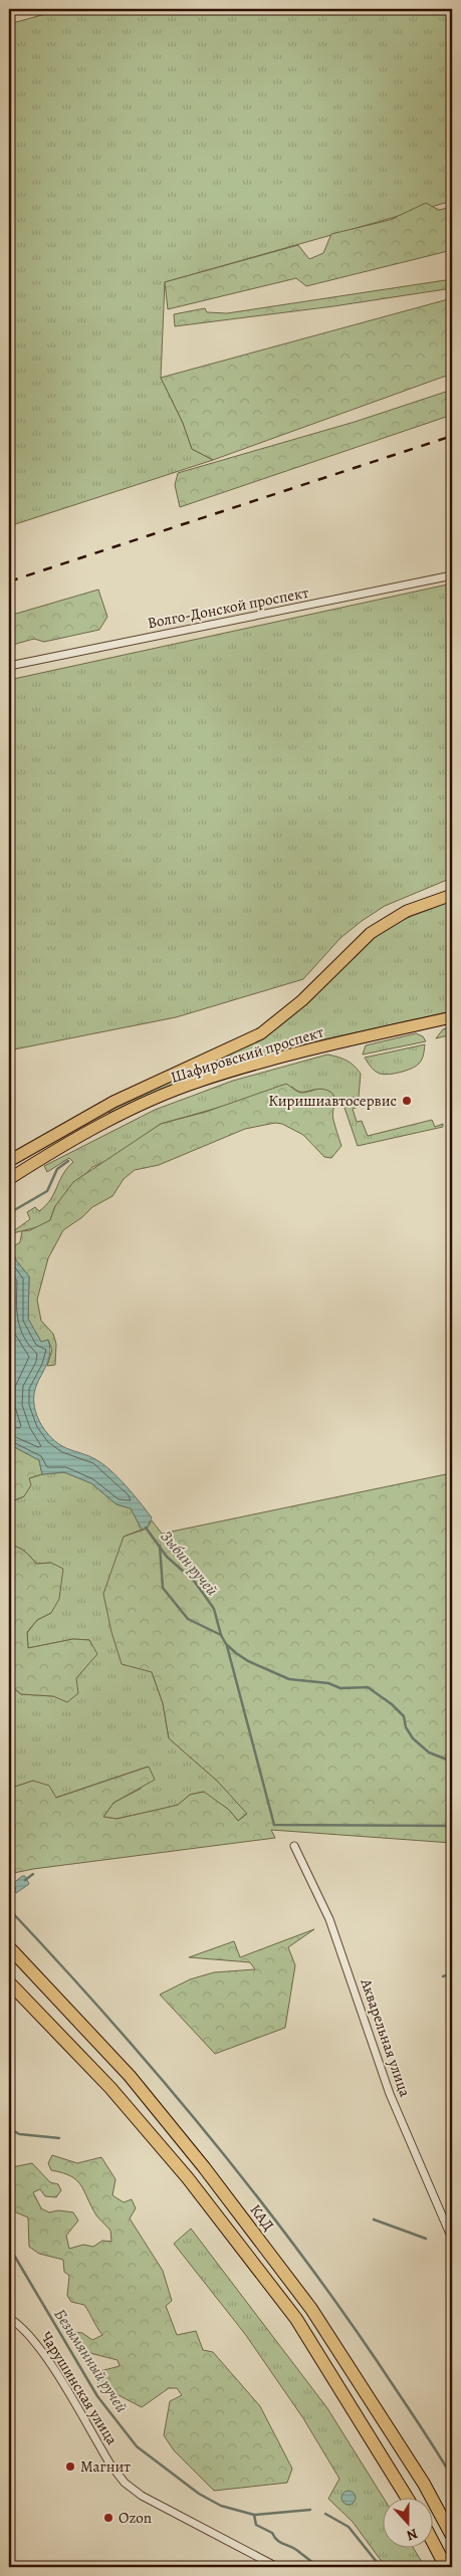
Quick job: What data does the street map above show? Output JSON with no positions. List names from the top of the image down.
{
  "streets": {
    "highway": ["КАД"],
    "main road": ["Шафировский проспект"],
    "street": ["Волго-Донской проспект", "Акварельная улица", "Чарушинская улица"]
  },
  "water": ["Зыбин ручей", "Безымянный ручей"],
  "places": ["Киришиавтосервис", "Магнит", "Ozon"],
  "north": "bottom"
}
